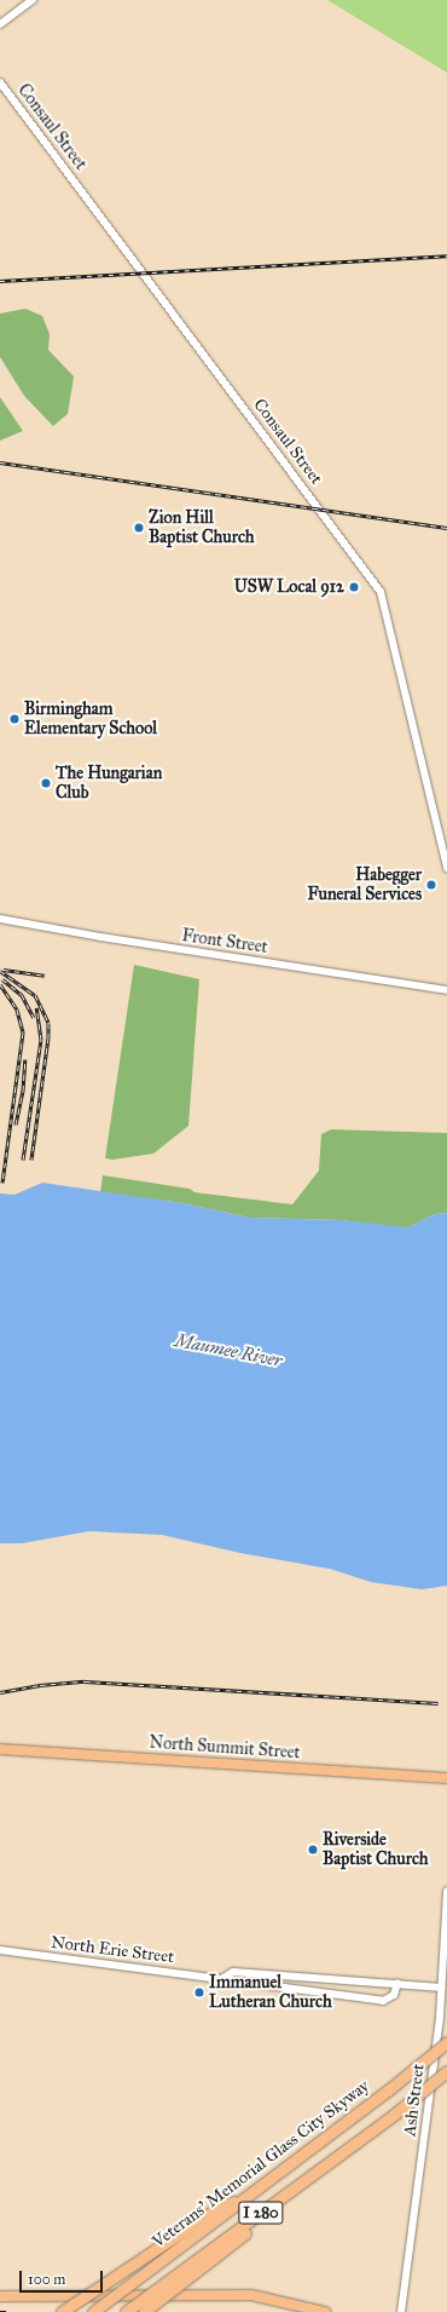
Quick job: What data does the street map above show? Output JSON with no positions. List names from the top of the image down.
{
  "streets": {
    "highway": ["Veterans' Memorial Glass City Skyway", "I 280"],
    "main road": ["North Summit Street"],
    "street": [
      "Consaul Street",
      "Front Street",
      "North Erie Street",
      "Ash Street"
    ]
  },
  "crossings": [
    ["North Erie Street", "Ash Street"]
  ],
  "water": ["Maumee River"],
  "places": [
    "Zion Hill Baptist Church",
    "USW Local 912",
    "Birmingham Elementary School",
    "The Hungarian Club",
    "Habegger Funeral Services",
    "Riverside Baptist Church",
    "Immanuel Lutheran Church"
  ],
  "scale_bar": "100 m"
}
